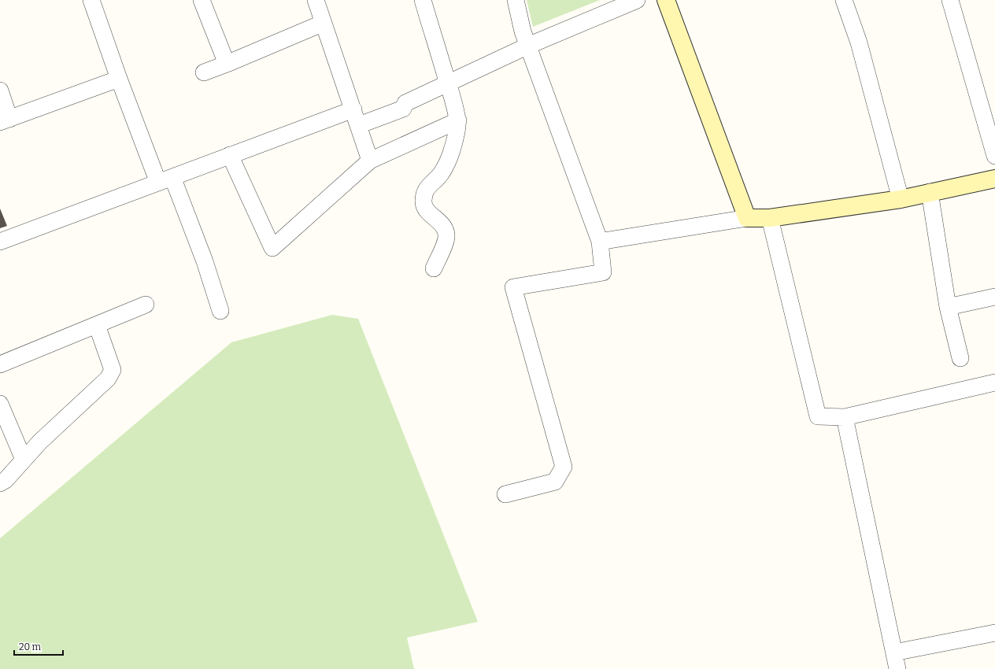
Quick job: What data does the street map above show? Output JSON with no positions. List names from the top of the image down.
{
  "scale_bar": "20 m"
}
